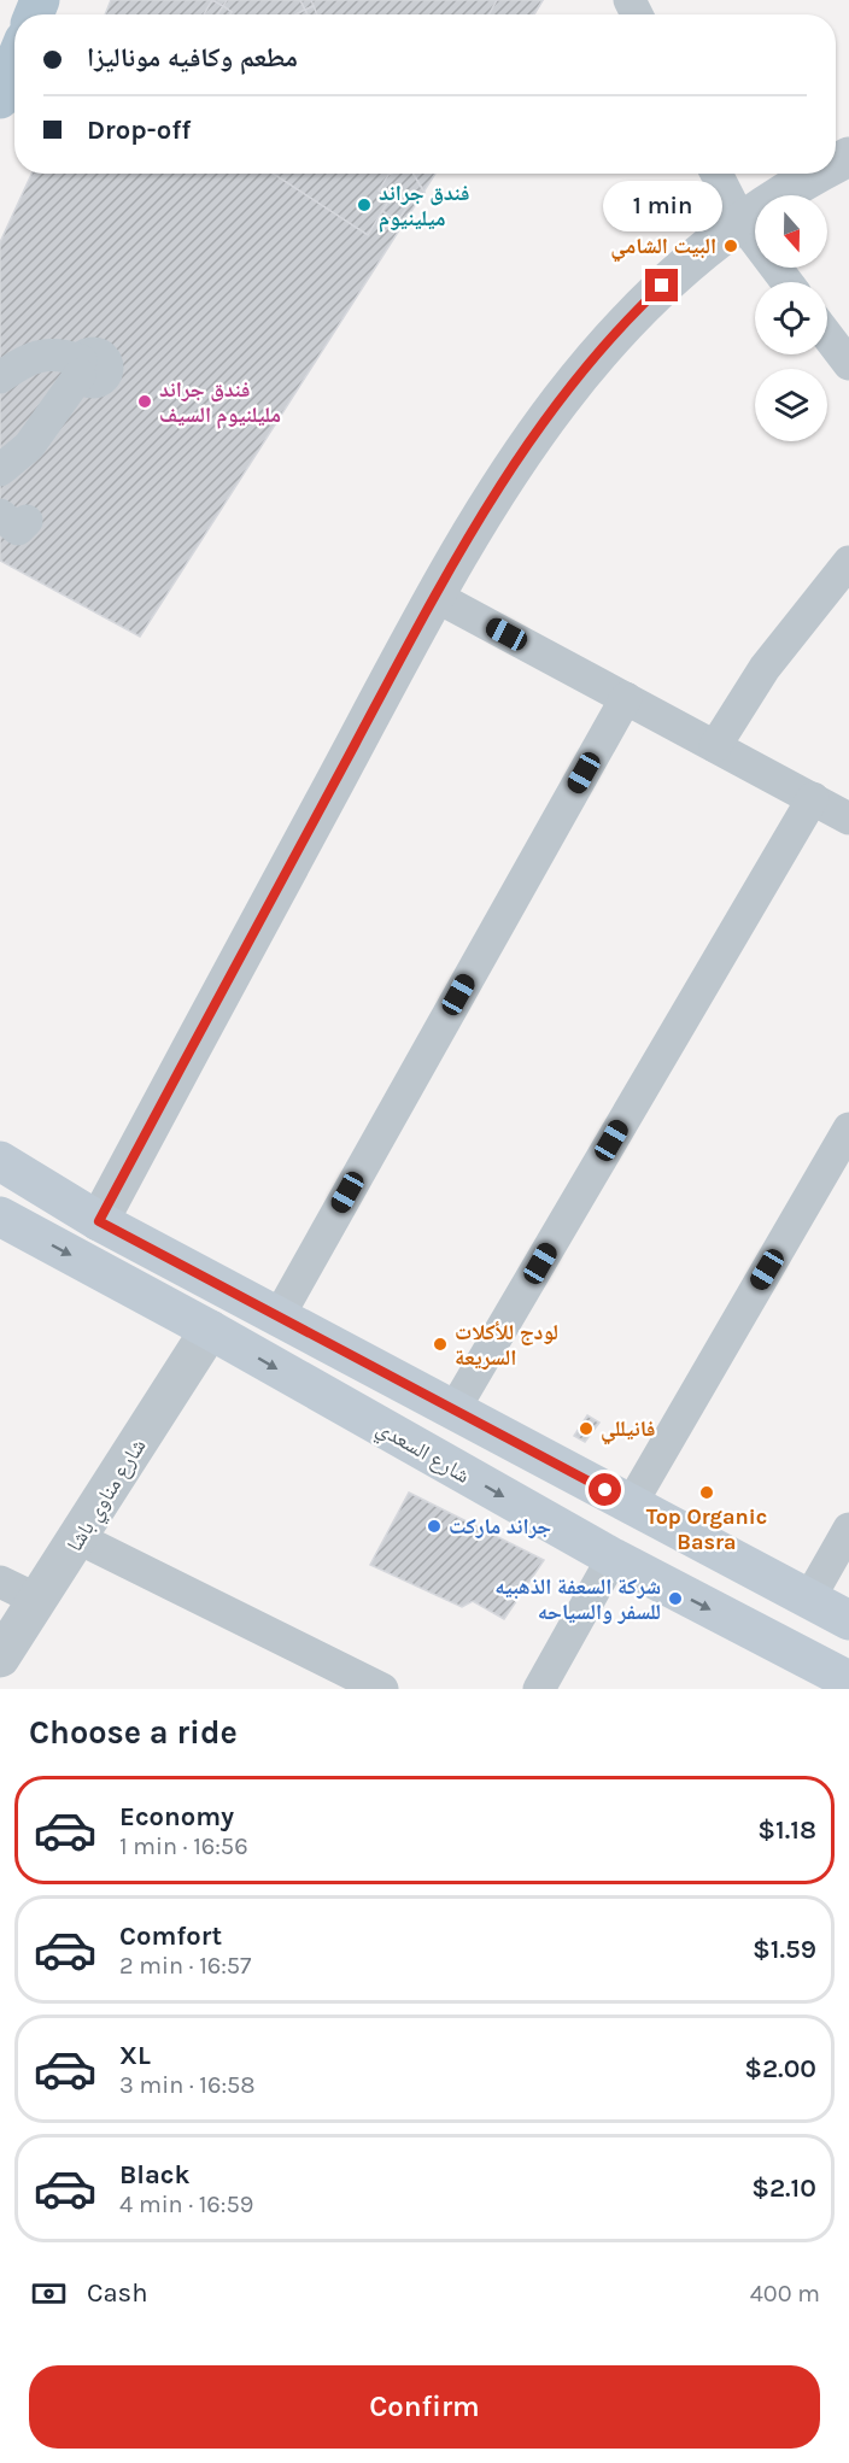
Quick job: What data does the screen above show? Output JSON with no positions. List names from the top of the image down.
{
  "streets": {
    "main road": ["شارع السعدي"],
    "street": ["شارع مناوي باشا"]
  },
  "crossings": [
    ["شارع السعدي", "شارع مناوي باشا"]
  ],
  "places": [
    "فندق جراند ميلينيوم",
    "البيت الشامي",
    "فندق جراند مليلنيوم السيف",
    "لودج للأكلات السريعة",
    "فانيللي",
    "Top Organic Basra",
    "جراند ماركت",
    "شركة السعفة الذهبيه للسفر والسياحه"
  ],
  "north": "bottom",
  "page": {
    "banner": ["مطعم وكافيه موناليزا", "Drop-off"],
    "bubble": "1 min",
    "heading": "Choose a ride",
    "list": [
      {
        "name": "Economy",
        "note": "1 min · 16:56",
        "value": "$1.18"
      },
      {
        "name": "Comfort",
        "note": "2 min · 16:57",
        "value": "$1.59"
      },
      {
        "name": "XL",
        "note": "3 min · 16:58",
        "value": "$2.00"
      },
      {
        "name": "Black",
        "note": "4 min · 16:59",
        "value": "$2.10"
      }
    ],
    "pay": ["Cash", "400 m"],
    "buttons": "Confirm"
  }
}
